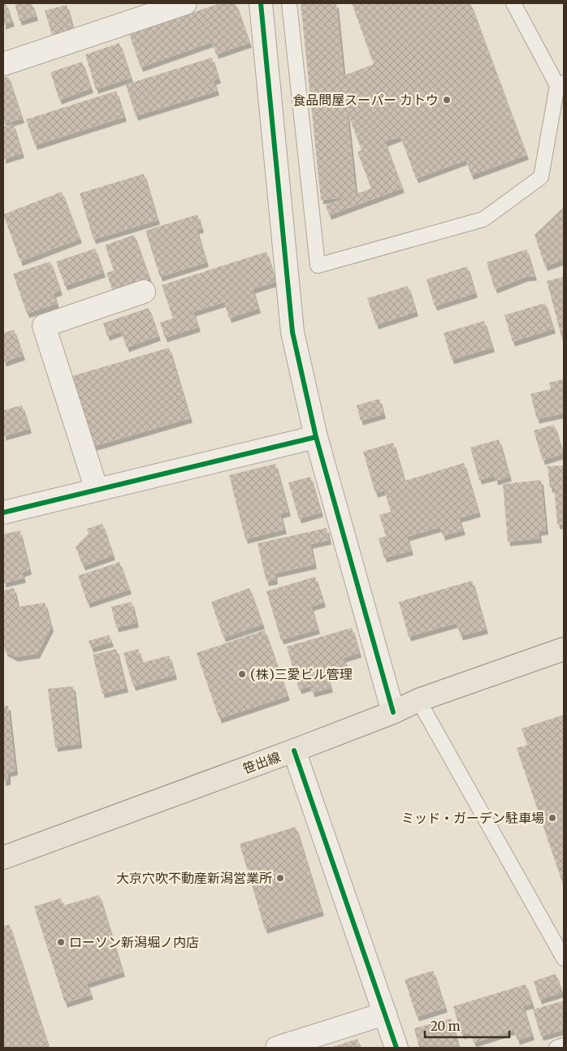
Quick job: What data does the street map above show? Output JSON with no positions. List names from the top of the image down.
{
  "streets": {
    "main road": ["笹出線"]
  },
  "places": [
    "食品問屋スーパー カトウ",
    "(株)三愛ビル管理",
    "ミッド・ガーデン駐車場",
    "大京穴吹不動産新潟営業所",
    "ローソン新潟堀ノ内店"
  ],
  "scale_bar": "20 m"
}
